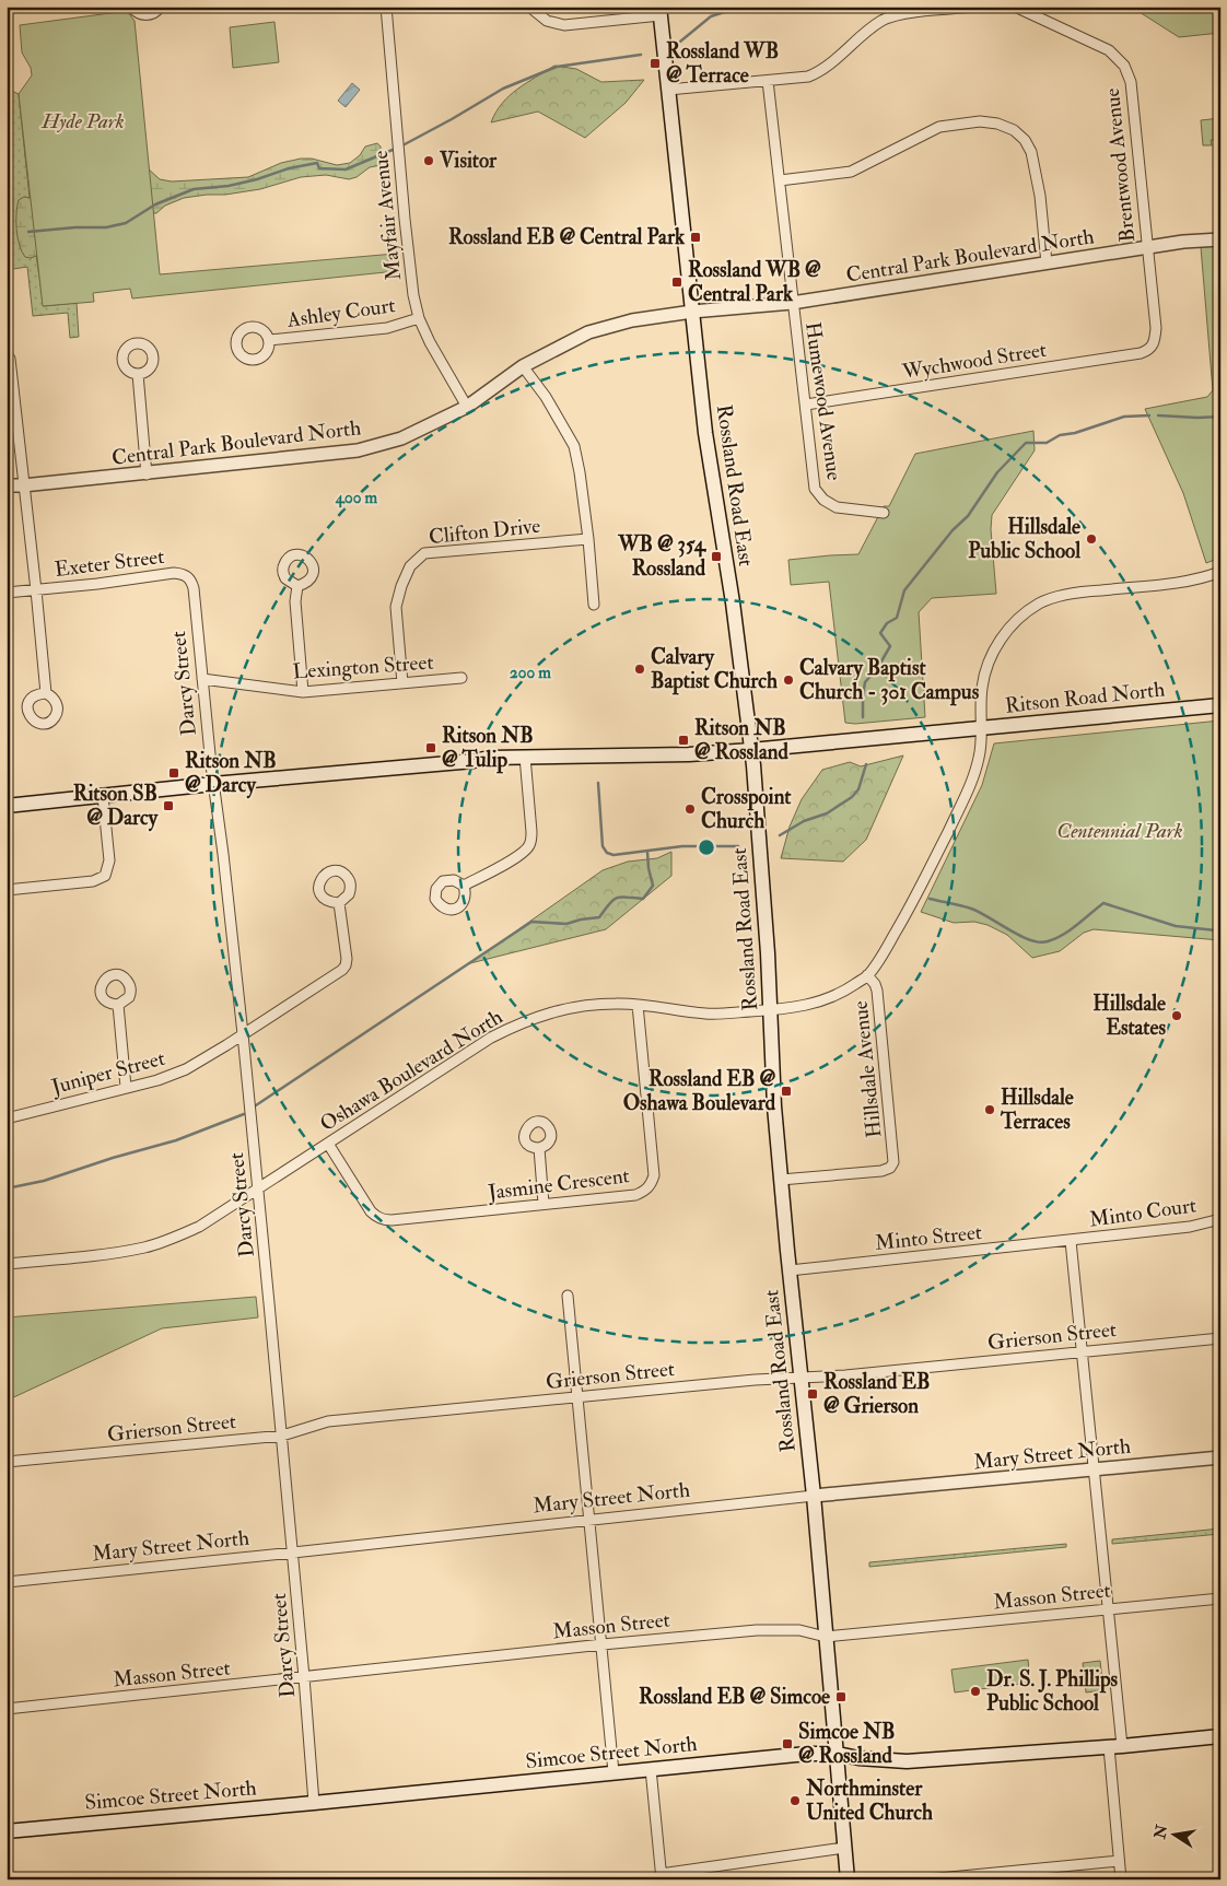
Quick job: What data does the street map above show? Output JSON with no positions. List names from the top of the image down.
{
  "streets": {
    "main road": ["Rossland Road East", "Ritson Road North", "Simcoe Street North"],
    "street": [
      "Brentwood Avenue",
      "Mayfair Avenue",
      "Central Park Boulevard North",
      "Ashley Court",
      "Wychwood Street",
      "Humewood Avenue",
      "Clifton Drive",
      "Exeter Street",
      "Lexington Street",
      "Darcy Street",
      "Hillsdale Avenue",
      "Oshawa Boulevard North",
      "Juniper Street",
      "Jasmine Crescent",
      "Minto Court",
      "Minto Street",
      "Grierson Street",
      "Mary Street North",
      "Masson Street"
    ]
  },
  "crossings": [
    ["Brentwood Avenue", "Central Park Boulevard North"],
    ["Brentwood Avenue", "Wychwood Street"],
    ["Mayfair Avenue", "Central Park Boulevard North"],
    ["Mayfair Avenue", "Ashley Court"],
    ["Central Park Boulevard North", "Humewood Avenue"],
    ["Central Park Boulevard North", "Rossland Road East"],
    ["Wychwood Street", "Humewood Avenue"],
    ["Rossland Road East", "Ritson Road North"],
    ["Rossland Road East", "Hillsdale Avenue"],
    ["Rossland Road East", "Oshawa Boulevard North"],
    ["Rossland Road East", "Minto Street"],
    ["Rossland Road East", "Grierson Street"],
    ["Rossland Road East", "Mary Street North"],
    ["Rossland Road East", "Masson Street"],
    ["Rossland Road East", "Simcoe Street North"],
    ["Clifton Drive", "Lexington Street"],
    ["Exeter Street", "Darcy Street"],
    ["Lexington Street", "Darcy Street"],
    ["Darcy Street", "Ritson Road North"],
    ["Darcy Street", "Oshawa Boulevard North"],
    ["Darcy Street", "Juniper Street"],
    ["Darcy Street", "Grierson Street"],
    ["Darcy Street", "Mary Street North"],
    ["Darcy Street", "Masson Street"],
    ["Darcy Street", "Simcoe Street North"],
    ["Ritson Road North", "Oshawa Boulevard North"],
    ["Hillsdale Avenue", "Oshawa Boulevard North"],
    ["Oshawa Boulevard North", "Jasmine Crescent"],
    ["Minto Court", "Minto Street"]
  ],
  "parks": ["Hyde Park", "Centennial Park"],
  "places": {
    "transit": [
      "Rossland WB @ Terrace",
      "Rossland EB @ Central Park",
      "Rossland WB @ Central Park",
      "WB @ 354 Rossland",
      "Ritson NB @ Rossland",
      "Ritson NB @ Tulip",
      "Ritson NB @ Darcy",
      "Ritson SB @ Darcy",
      "Rossland EB @ Oshawa Boulevard",
      "Rossland EB @ Grierson",
      "Rossland EB @ Simcoe",
      "Simcoe NB @ Rossland"
    ],
    "other": [
      "Visitor",
      "Hillsdale Public School",
      "Calvary Baptist Church",
      "Calvary Baptist Church - 301 Campus",
      "Crosspoint Church",
      "Hillsdale Estates",
      "Hillsdale Terraces",
      "Dr. S. J. Phillips Public School",
      "Northminster United Church"
    ]
  },
  "north": "left",
  "rings": ["400 m", "200 m"]
}
